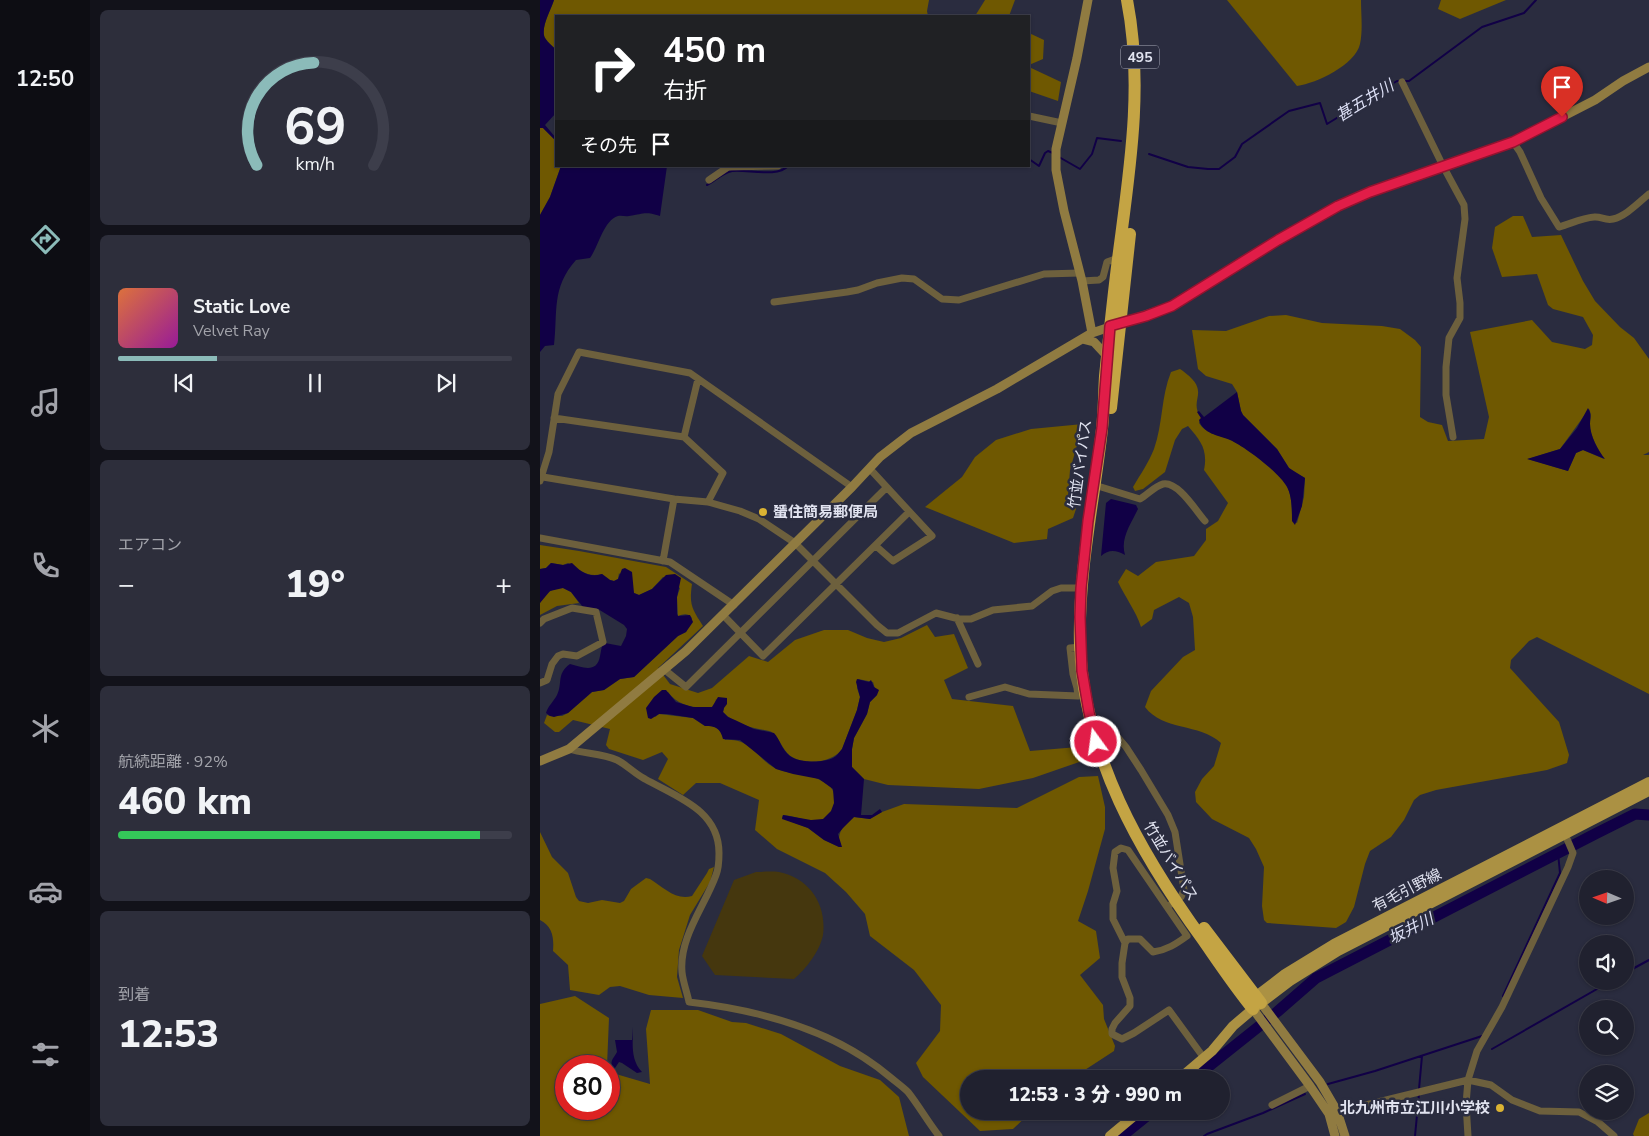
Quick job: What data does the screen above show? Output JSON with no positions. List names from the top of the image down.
{
  "streets": {
    "highway": ["495", "竹並バイパス"],
    "main road": ["有毛引野線"]
  },
  "crossings": [
    ["竹並バイパス", "有毛引野線"]
  ],
  "water": ["甚五井川", "坂井川"],
  "places": ["蜑住簡易郵便局", "北九州市立江川小学校"],
  "north": "left",
  "page": {
    "tabs": "12:50",
    "turn": ["450 m", "右折"],
    "then": "その先",
    "song": ["Static Love", "Velvet Ray"],
    "tile": [
      "エアコン",
      ["航続距離 · 92%", "460 km"],
      ["到着", "12:53"]
    ],
    "heat": ["−", "19°", "+"],
    "limit": "80",
    "trip": "12:53 · 3 分 · 990 m",
    "gauge": ["69", "km/h"]
  }
}
